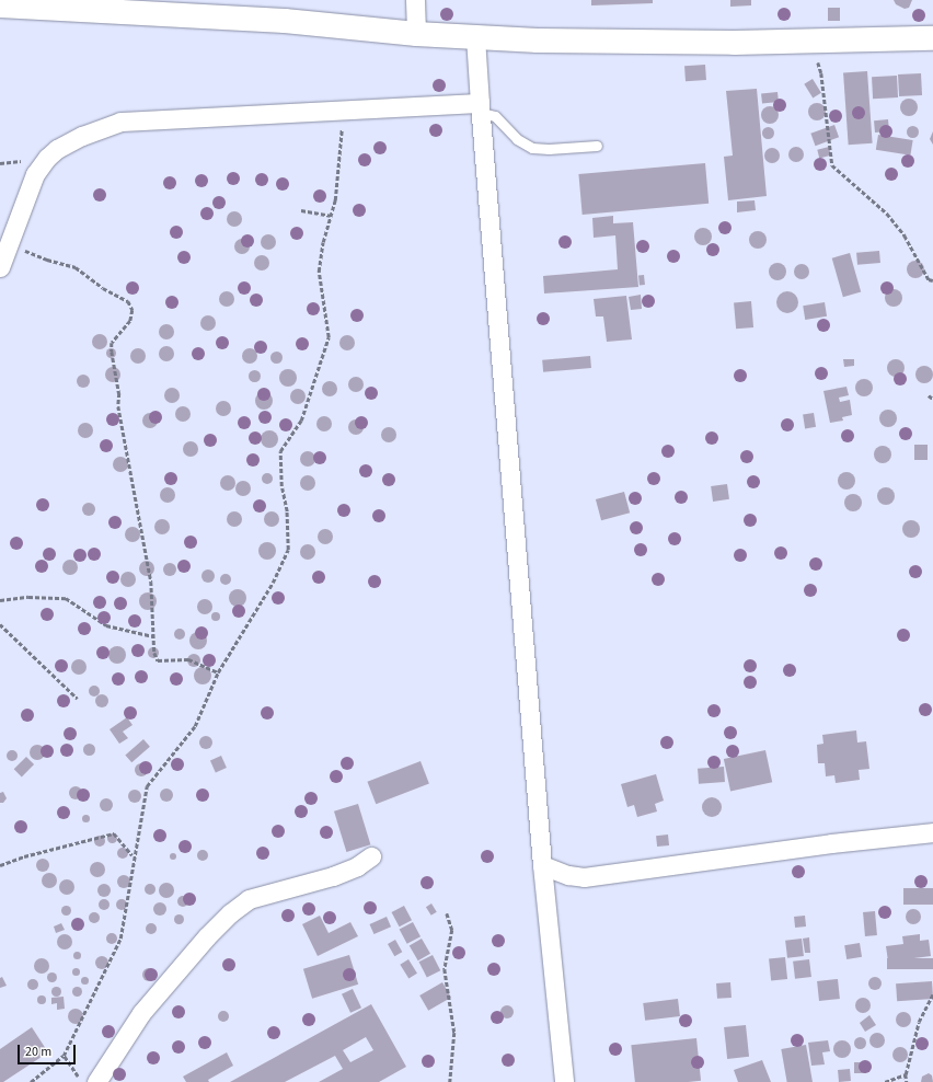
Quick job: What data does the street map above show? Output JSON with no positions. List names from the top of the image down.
{
  "scale_bar": "20 m"
}
